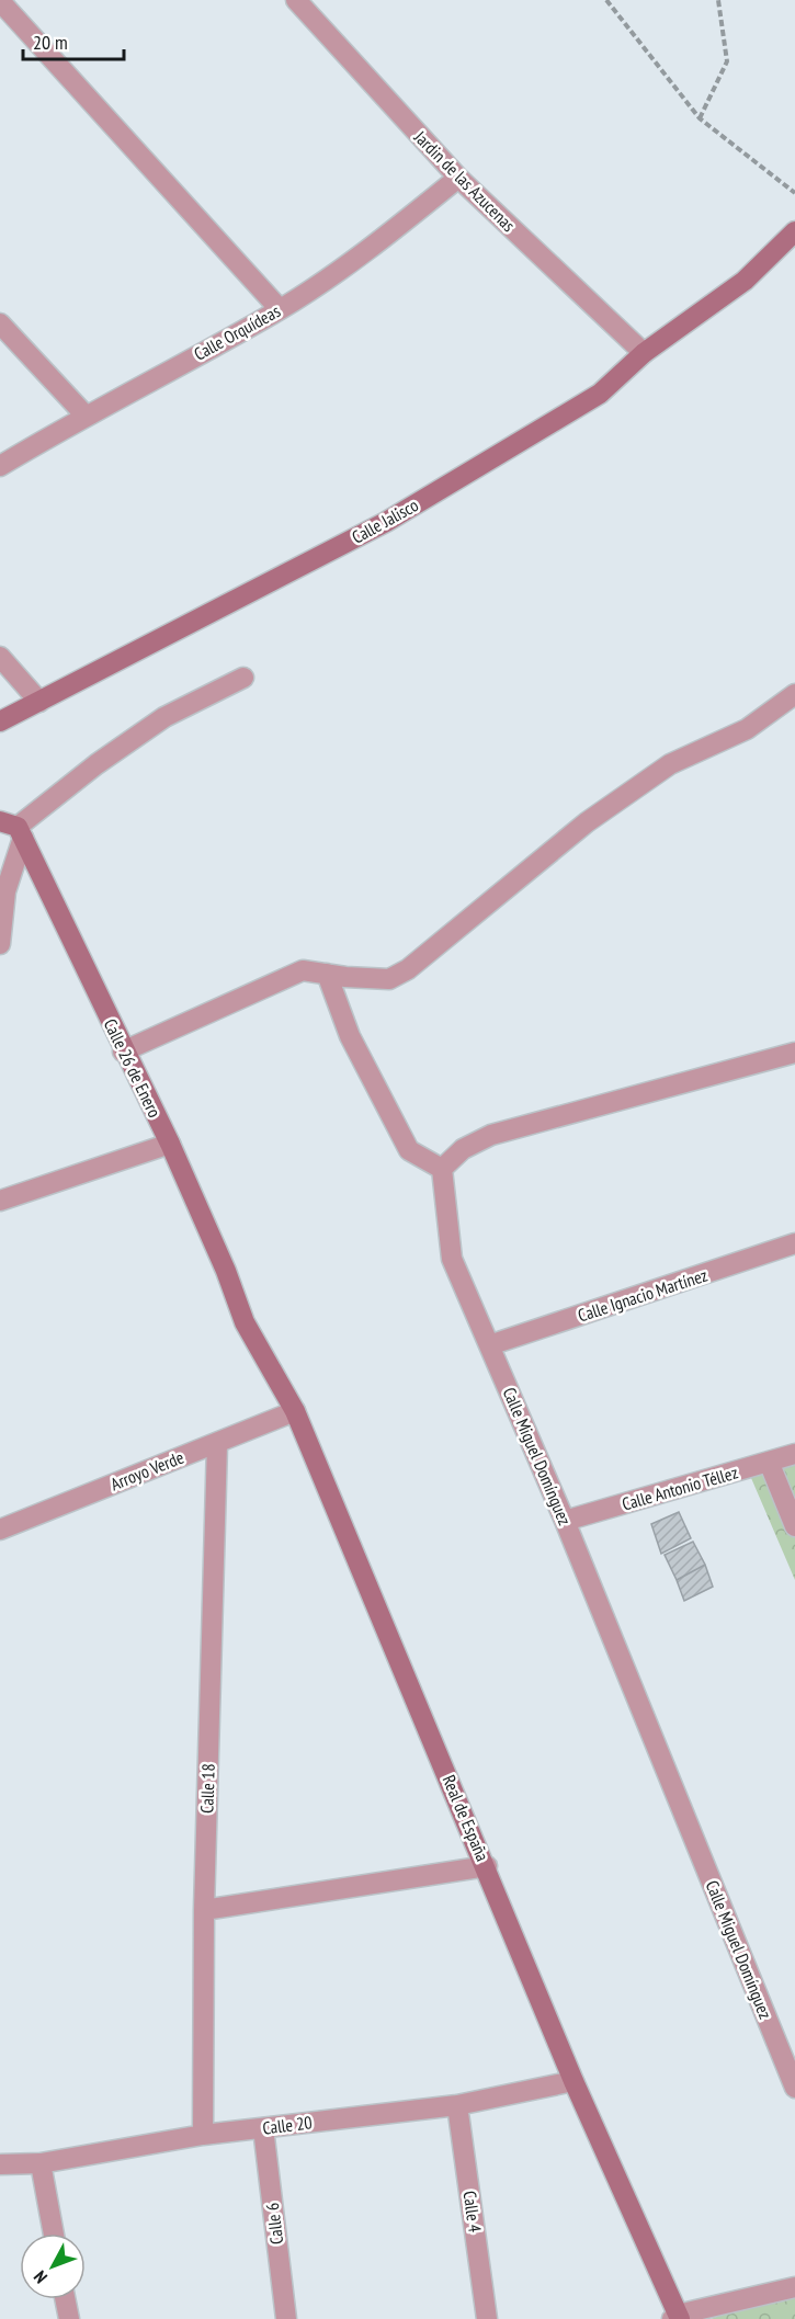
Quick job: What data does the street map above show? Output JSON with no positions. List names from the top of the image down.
{
  "streets": {
    "street": [
      "Jardin de las Azucenas",
      "Calle Orquídeas",
      "Calle Jalisco",
      "Calle 26 de Enero",
      "Calle Ignacio Martínez",
      "Calle Miguel Domínguez",
      "Arroyo Verde",
      "Calle Antonio Téllez",
      "Calle 18",
      "Real de España",
      "Calle 20",
      "Calle 4",
      "Calle 6"
    ]
  },
  "crossings": [
    ["Jardin de las Azucenas", "Calle Orquídeas"],
    ["Jardin de las Azucenas", "Calle Jalisco"],
    ["Calle 26 de Enero", "Real de España"],
    ["Calle Ignacio Martínez", "Calle Miguel Domínguez"],
    ["Calle Miguel Domínguez", "Calle Antonio Téllez"],
    ["Arroyo Verde", "Calle 18"],
    ["Arroyo Verde", "Real de España"],
    ["Calle 18", "Calle 20"],
    ["Real de España", "Calle 20"],
    ["Calle 20", "Calle 4"],
    ["Calle 20", "Calle 6"]
  ],
  "scale_bar": "20 m",
  "north": "bottom left"
}
